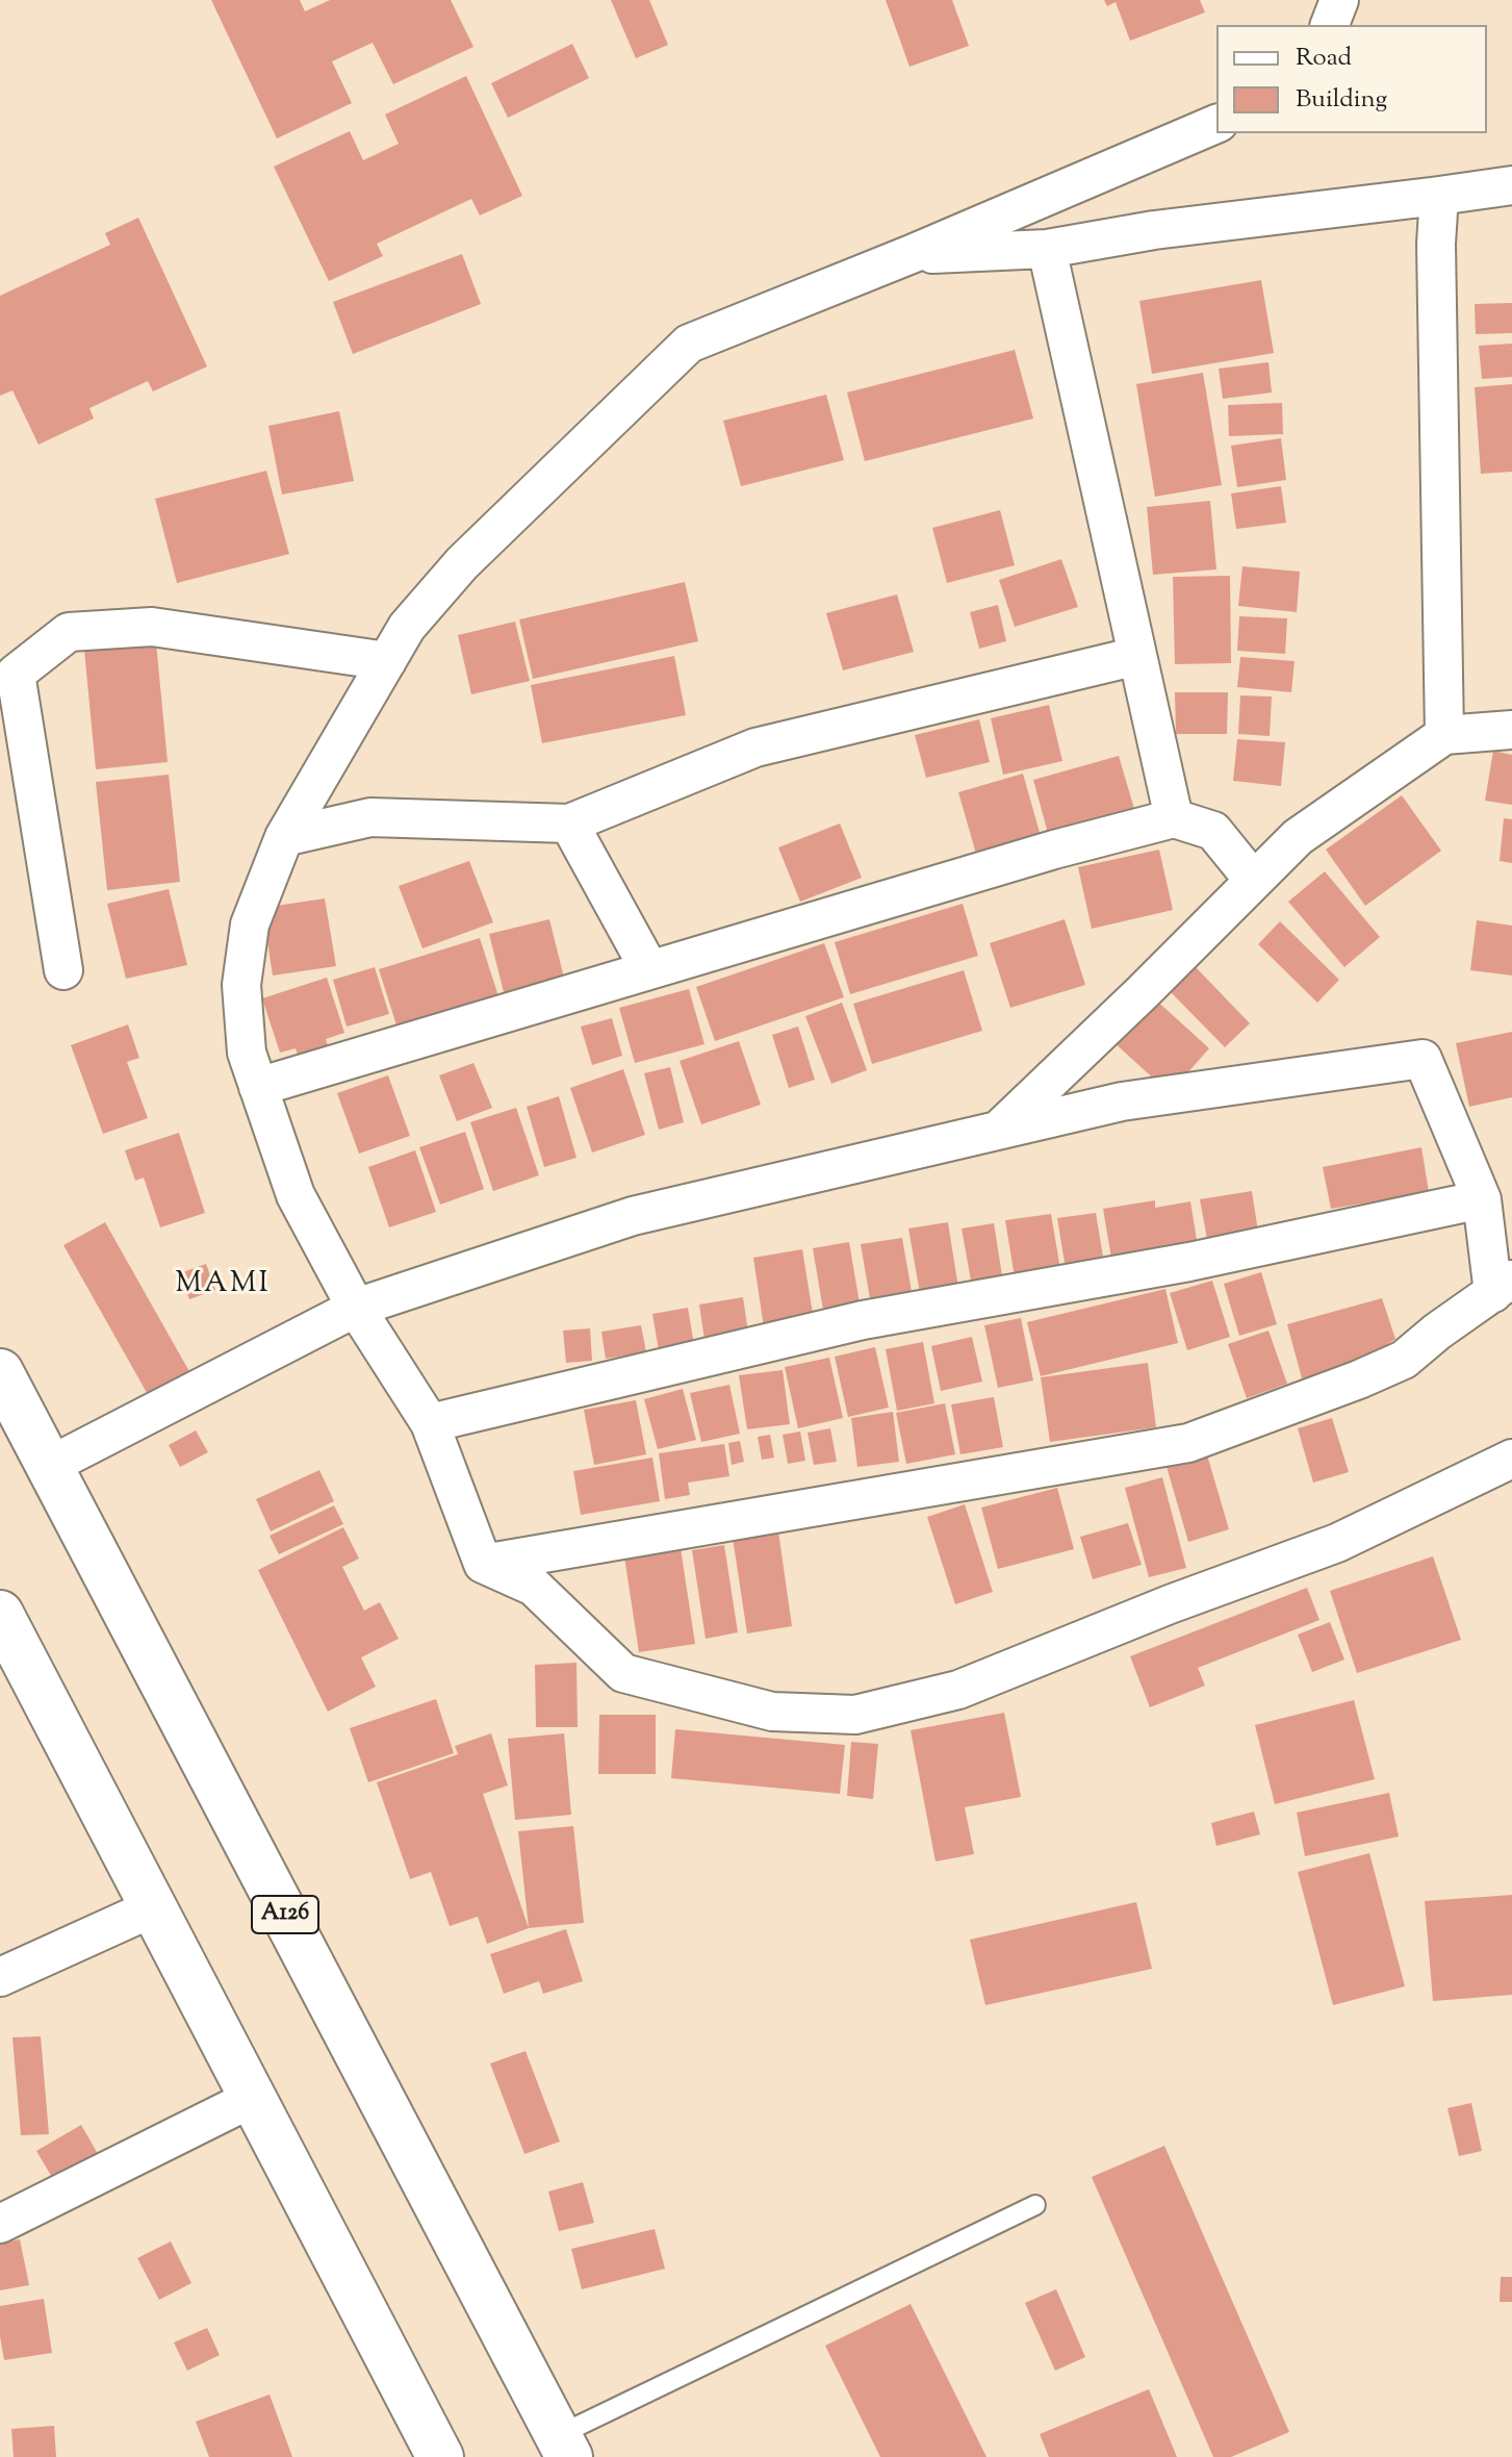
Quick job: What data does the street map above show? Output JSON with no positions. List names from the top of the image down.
{
  "streets": {
    "highway": ["A126"]
  },
  "districts": ["MAMI"],
  "legend": ["Road", "Building"]
}
